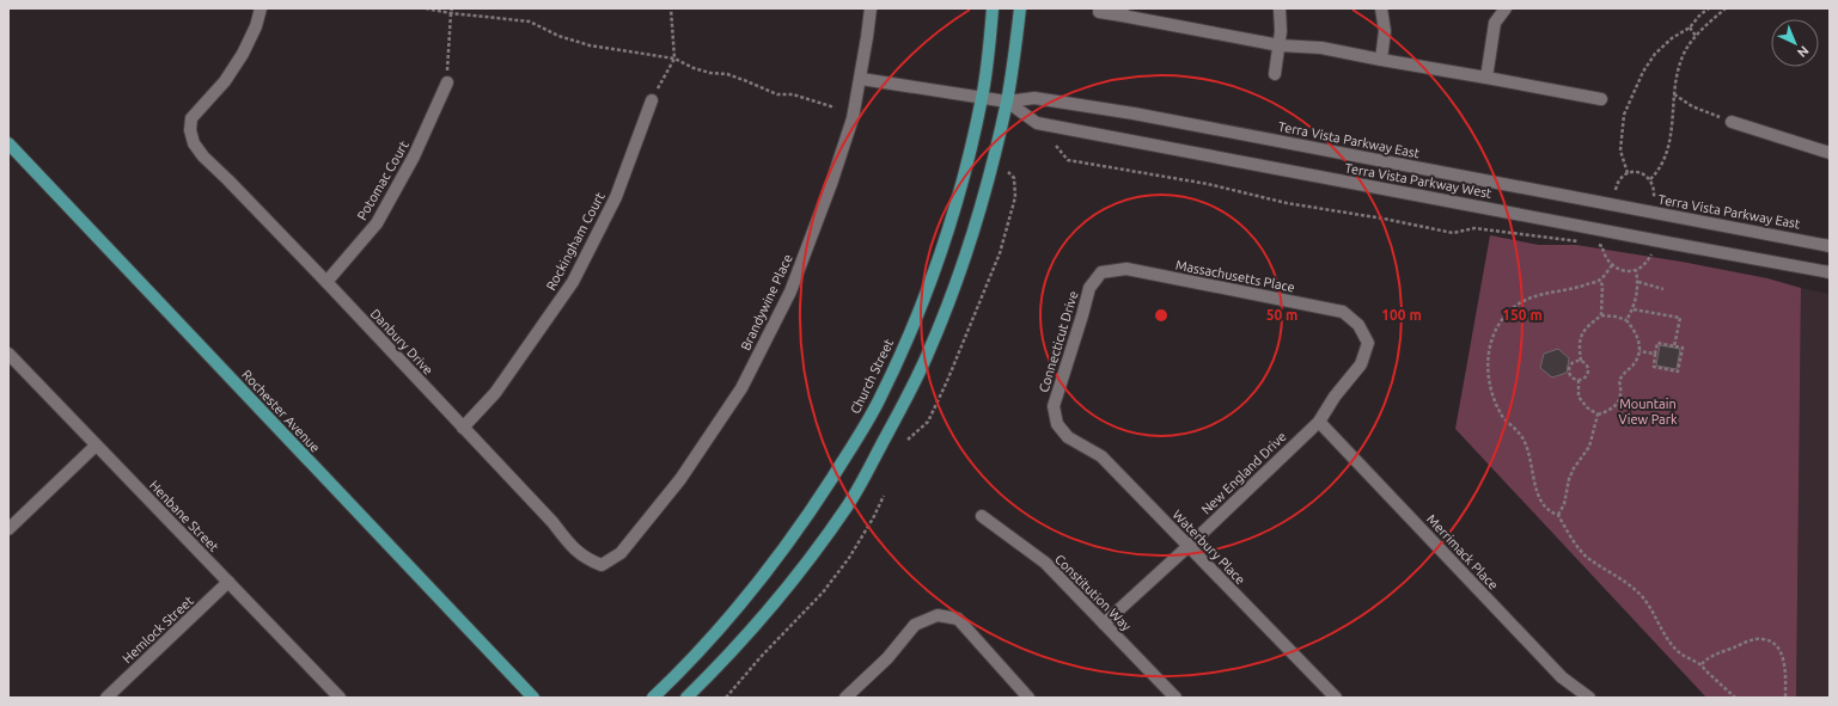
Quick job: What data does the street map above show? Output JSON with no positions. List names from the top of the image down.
{
  "streets": {
    "main road": ["Church Street", "Rochester Avenue"],
    "street": [
      "Terra Vista Parkway East",
      "Potomac Court",
      "Terra Vista Parkway West",
      "Rockingham Court",
      "Massachusetts Place",
      "Brandywine Place",
      "Danbury Drive",
      "Connecticut Drive",
      "New England Drive",
      "Henbane Street",
      "Waterbury Place",
      "Merrimack Place",
      "Constitution Way",
      "Hemlock Street"
    ]
  },
  "crossings": [
    ["Terra Vista Parkway East", "Terra Vista Parkway West"],
    ["Terra Vista Parkway East", "Brandywine Place"],
    ["Terra Vista Parkway East", "Church Street"],
    ["Potomac Court", "Danbury Drive"],
    ["Rockingham Court", "Danbury Drive"],
    ["Massachusetts Place", "Connecticut Drive"],
    ["Massachusetts Place", "New England Drive"],
    ["Brandywine Place", "Danbury Drive"],
    ["Connecticut Drive", "Waterbury Place"],
    ["New England Drive", "Waterbury Place"],
    ["New England Drive", "Merrimack Place"],
    ["New England Drive", "Constitution Way"],
    ["Henbane Street", "Hemlock Street"]
  ],
  "parks": ["Mountain View Park"],
  "north": "bottom right",
  "rings": ["50 m", "100 m", "150 m"]
}
